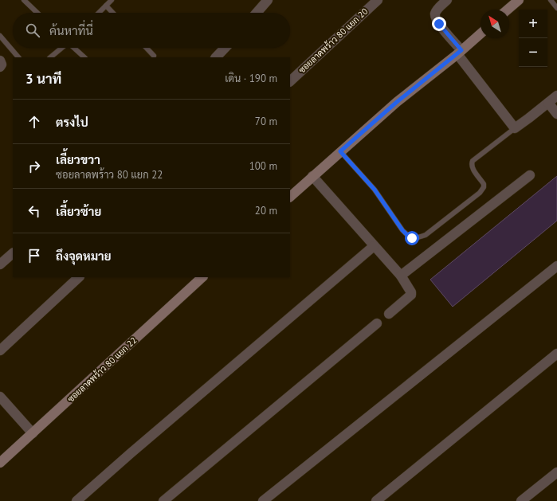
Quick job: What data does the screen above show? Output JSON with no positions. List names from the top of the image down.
{
  "streets": {
    "street": ["ซอยลาดพร้าว 80 แยก 20", "ซอยลาดพร้าว 80 แยก 22"]
  },
  "north": "top left",
  "page": {
    "map_buttons": ["+", "−"],
    "search": "ค้นหาที่นี่",
    "heading": ["3 นาที", "เดิน · 190 m"],
    "list": [
      ["ตรงไป", "70 m"],
      ["เลี้ยวขวา", "ซอยลาดพร้าว 80 แยก 22", "100 m"],
      ["เลี้ยวซ้าย", "20 m"],
      "ถึงจุดหมาย"
    ]
  }
}
